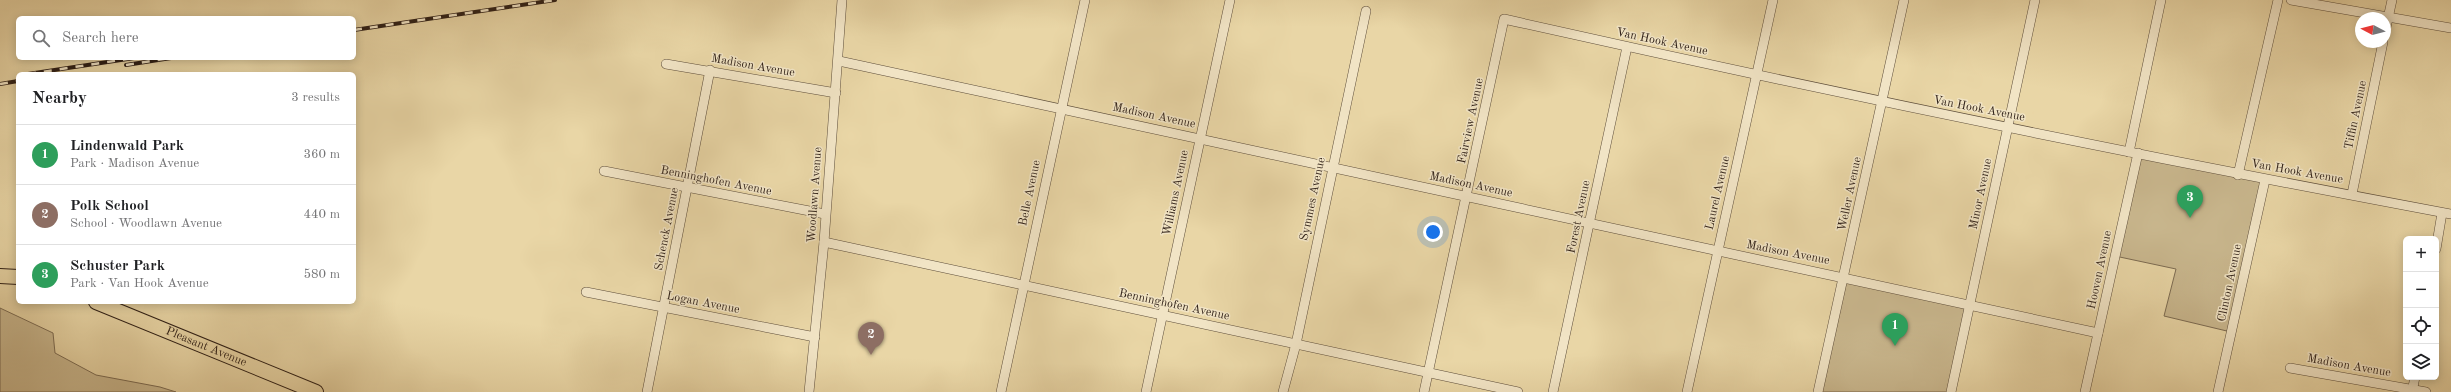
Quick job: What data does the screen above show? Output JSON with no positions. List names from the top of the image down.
{
  "streets": {
    "main road": ["Pleasant Avenue"],
    "street": [
      "Van Hook Avenue",
      "Madison Avenue",
      "Tiffin Avenue",
      "Fairview Avenue",
      "Benninghofen Avenue",
      "Belle Avenue",
      "Williams Avenue",
      "Laurel Avenue",
      "Weller Avenue",
      "Minor Avenue",
      "Woodlawn Avenue",
      "Symmes Avenue",
      "Forest Avenue",
      "Schenck Avenue",
      "Hooven Avenue",
      "Clinton Avenue",
      "Logan Avenue"
    ]
  },
  "crossings": [
    ["Van Hook Avenue", "Tiffin Avenue"],
    ["Van Hook Avenue", "Fairview Avenue"],
    ["Van Hook Avenue", "Laurel Avenue"],
    ["Van Hook Avenue", "Weller Avenue"],
    ["Van Hook Avenue", "Minor Avenue"],
    ["Van Hook Avenue", "Forest Avenue"],
    ["Van Hook Avenue", "Hooven Avenue"],
    ["Van Hook Avenue", "Clinton Avenue"],
    ["Madison Avenue", "Fairview Avenue"],
    ["Madison Avenue", "Belle Avenue"],
    ["Madison Avenue", "Williams Avenue"],
    ["Madison Avenue", "Laurel Avenue"],
    ["Madison Avenue", "Weller Avenue"],
    ["Madison Avenue", "Minor Avenue"],
    ["Madison Avenue", "Woodlawn Avenue"],
    ["Madison Avenue", "Symmes Avenue"],
    ["Madison Avenue", "Forest Avenue"],
    ["Madison Avenue", "Schenck Avenue"],
    ["Madison Avenue", "Hooven Avenue"],
    ["Fairview Avenue", "Benninghofen Avenue"],
    ["Benninghofen Avenue", "Belle Avenue"],
    ["Benninghofen Avenue", "Williams Avenue"],
    ["Benninghofen Avenue", "Woodlawn Avenue"],
    ["Benninghofen Avenue", "Symmes Avenue"],
    ["Benninghofen Avenue", "Schenck Avenue"],
    ["Woodlawn Avenue", "Logan Avenue"],
    ["Schenck Avenue", "Logan Avenue"]
  ],
  "north": "left",
  "page": {
    "search": "Search here",
    "heading": ["Nearby", "3 results"],
    "list": [
      {
        "mark": "1",
        "name": "Lindenwald Park",
        "note": "Park · Madison Avenue",
        "value": "360 m"
      },
      {
        "mark": "2",
        "name": "Polk School",
        "note": "School · Woodlawn Avenue",
        "value": "440 m"
      },
      {
        "mark": "3",
        "name": "Schuster Park",
        "note": "Park · Van Hook Avenue",
        "value": "580 m"
      }
    ],
    "pins": ["3", "1", "2"],
    "map_buttons": ["+", "−"]
  }
}
